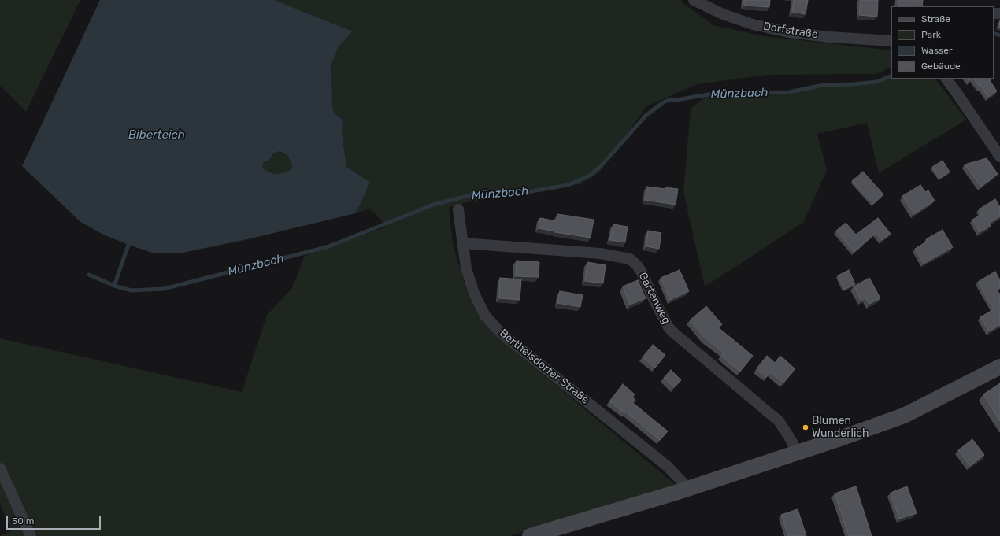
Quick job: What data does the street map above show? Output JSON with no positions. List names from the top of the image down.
{
  "streets": {
    "street": ["Dorfstraße", "Gartenweg", "Berthelsdorfer Straße"]
  },
  "crossings": [
    ["Gartenweg", "Berthelsdorfer Straße"]
  ],
  "water": ["Münzbach", "Biberteich"],
  "places": ["Blumen Wunderlich"],
  "legend": [
    "Straße",
    "Park",
    "Wasser",
    "Gebäude"
  ],
  "scale_bar": "50 m"
}
